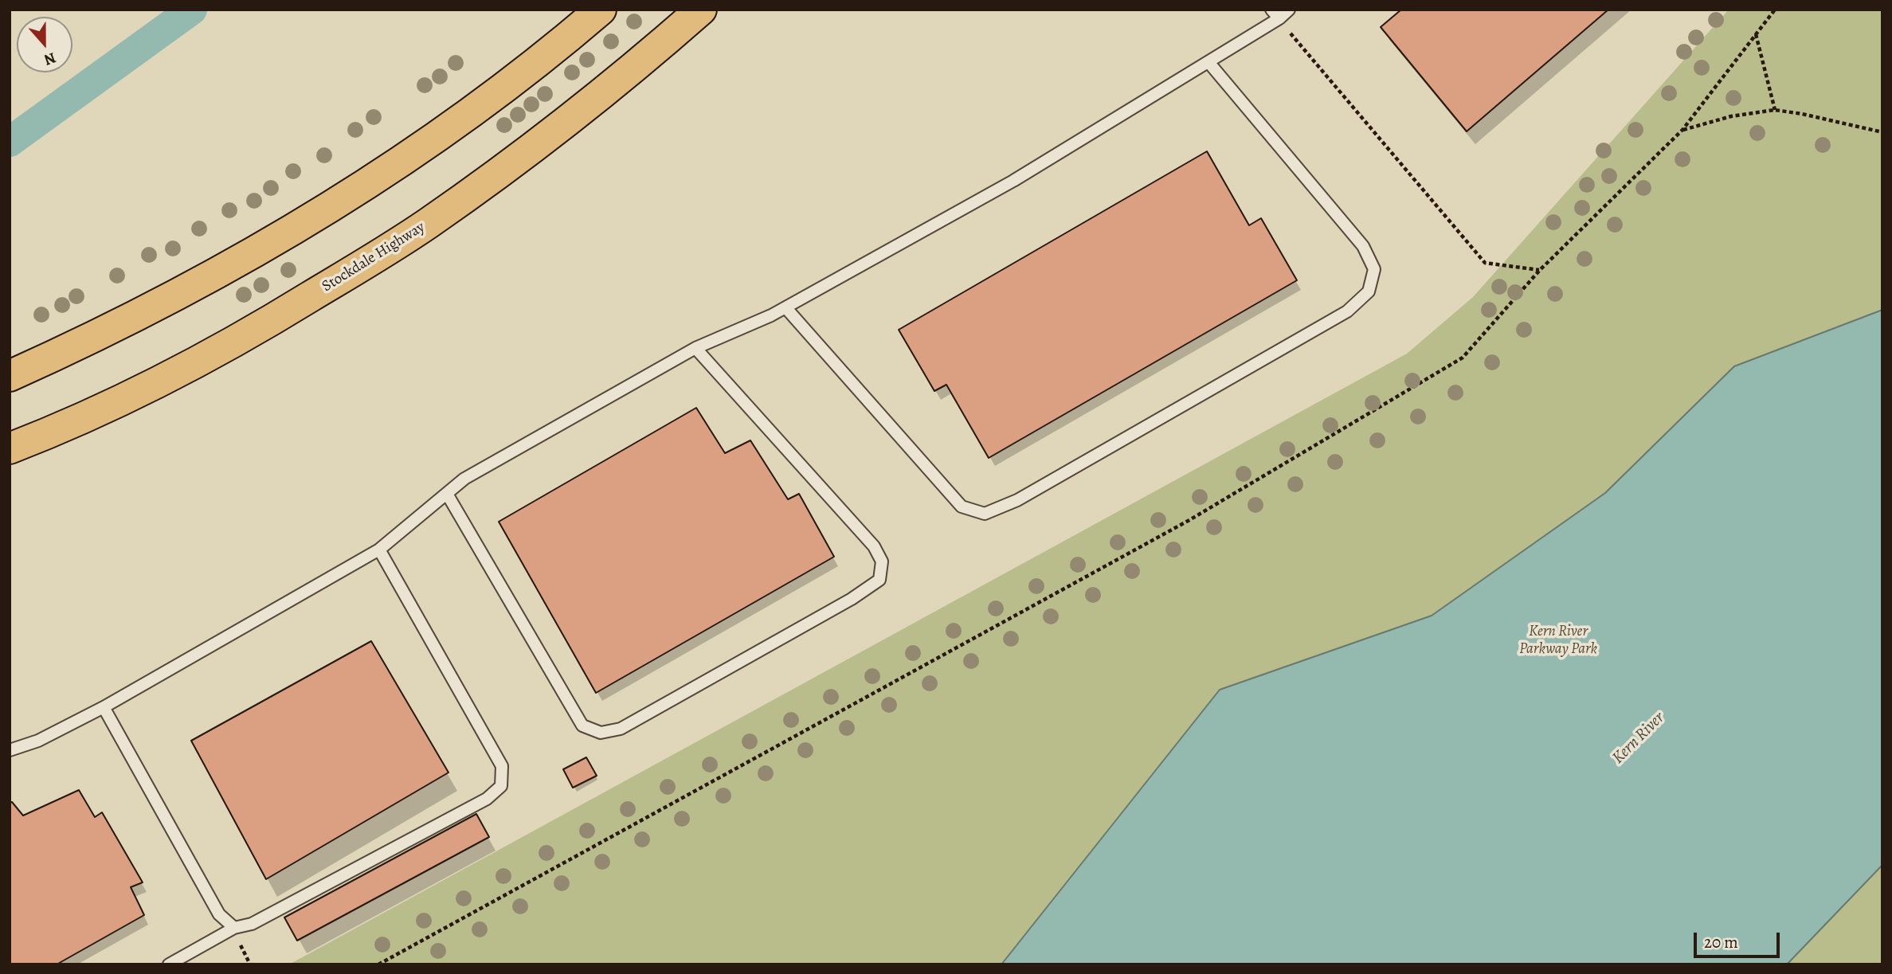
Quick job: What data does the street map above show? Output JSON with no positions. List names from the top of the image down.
{
  "streets": {
    "main road": ["Stockdale Highway"]
  },
  "water": ["Kern River"],
  "parks": ["Kern River Parkway Park"],
  "scale_bar": "20 m",
  "north": "bottom"
}
